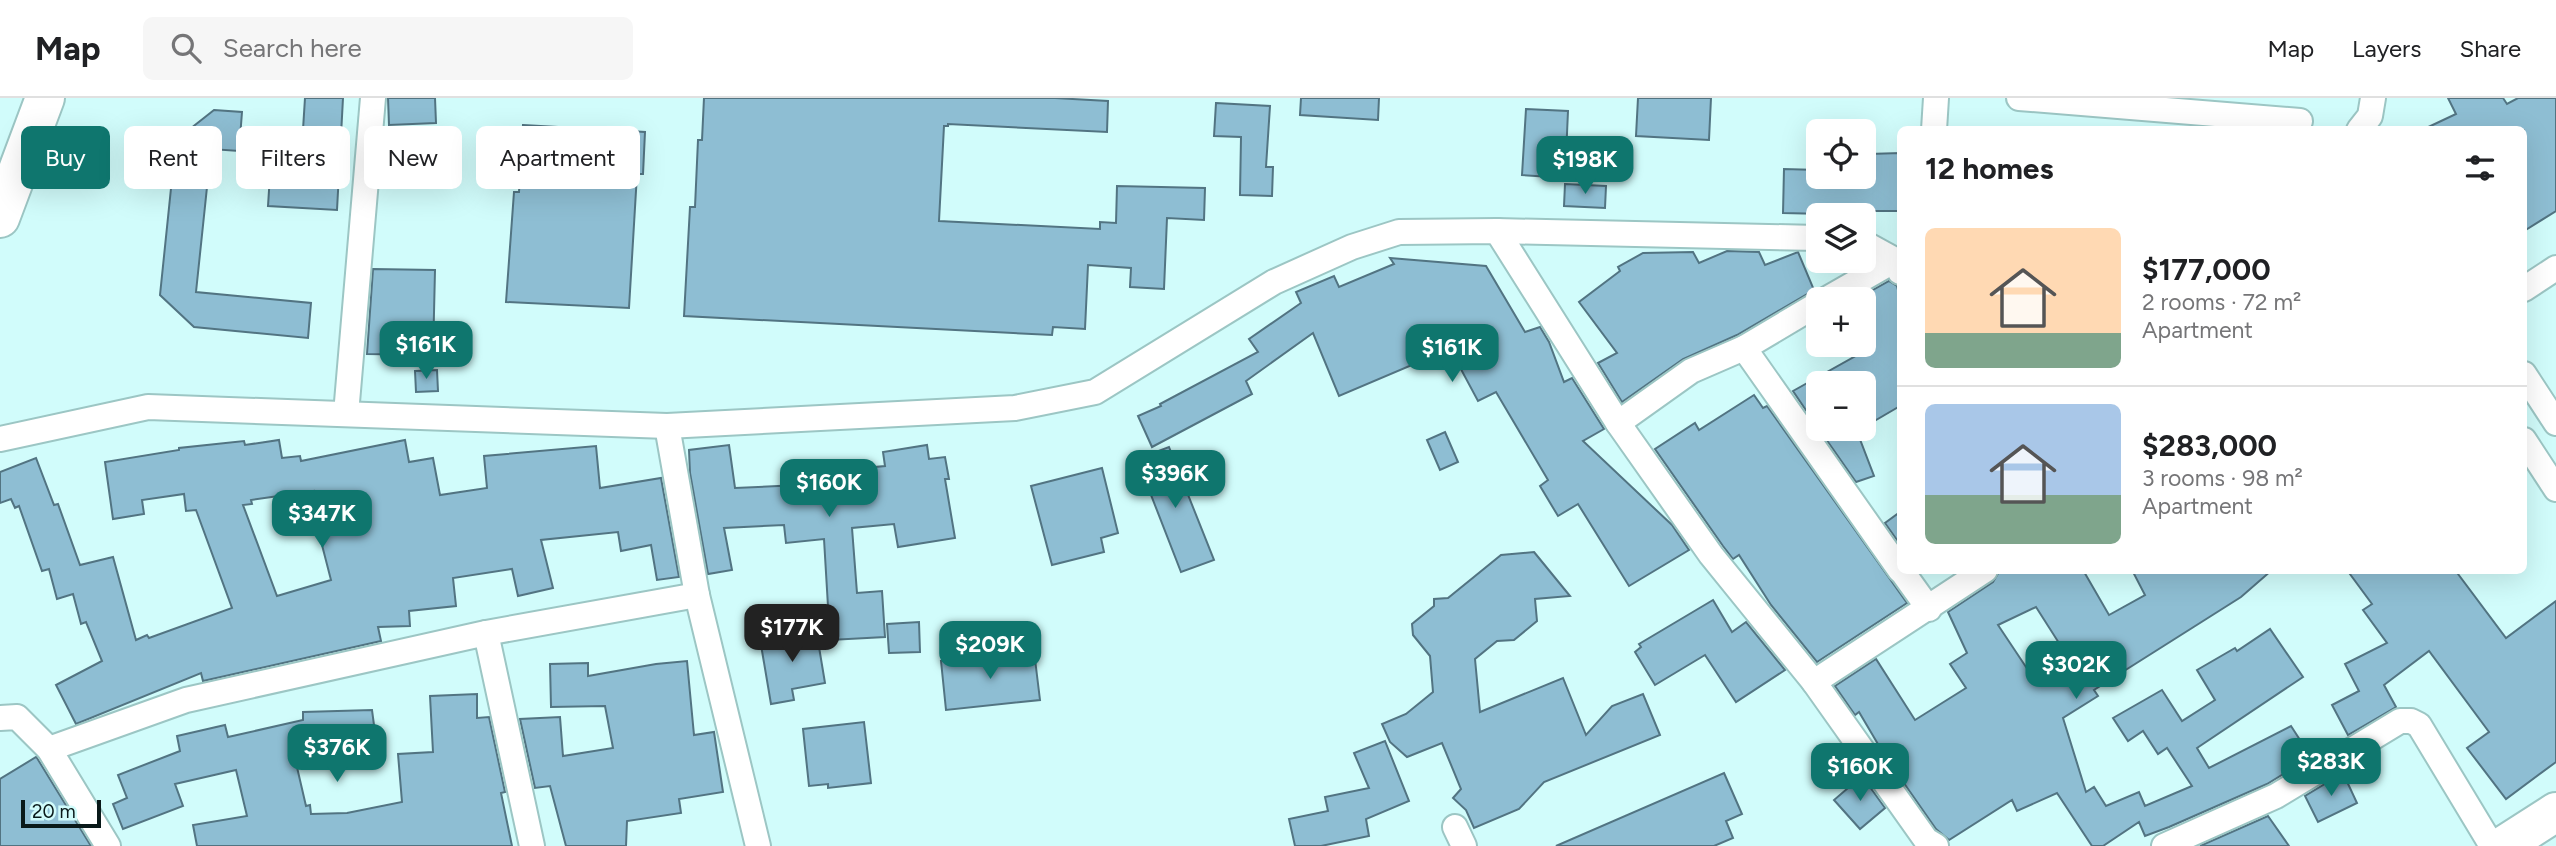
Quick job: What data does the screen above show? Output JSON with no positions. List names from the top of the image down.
{
  "scale_bar": "20 m",
  "page": {
    "header": "Map",
    "search": "Search here",
    "nav": ["Map", "Layers", "Share"],
    "map_buttons": ["+", "−"],
    "chip": [
      "Buy",
      "Rent",
      "Filters",
      "New",
      "Apartment"
    ],
    "heading": "12 homes",
    "price": [
      "$198K",
      "$161K",
      "$161K",
      "$396K",
      "$160K",
      "$347K",
      "$177K",
      "$209K",
      "$302K",
      "$376K",
      "$283K",
      "$160K"
    ],
    "list": [
      {
        "name": "$177,000",
        "note": "2 rooms · 72 m² · Apartment"
      },
      {
        "name": "$283,000",
        "note": "3 rooms · 98 m² · Apartment"
      }
    ],
    "scale": "20 m"
  }
}
